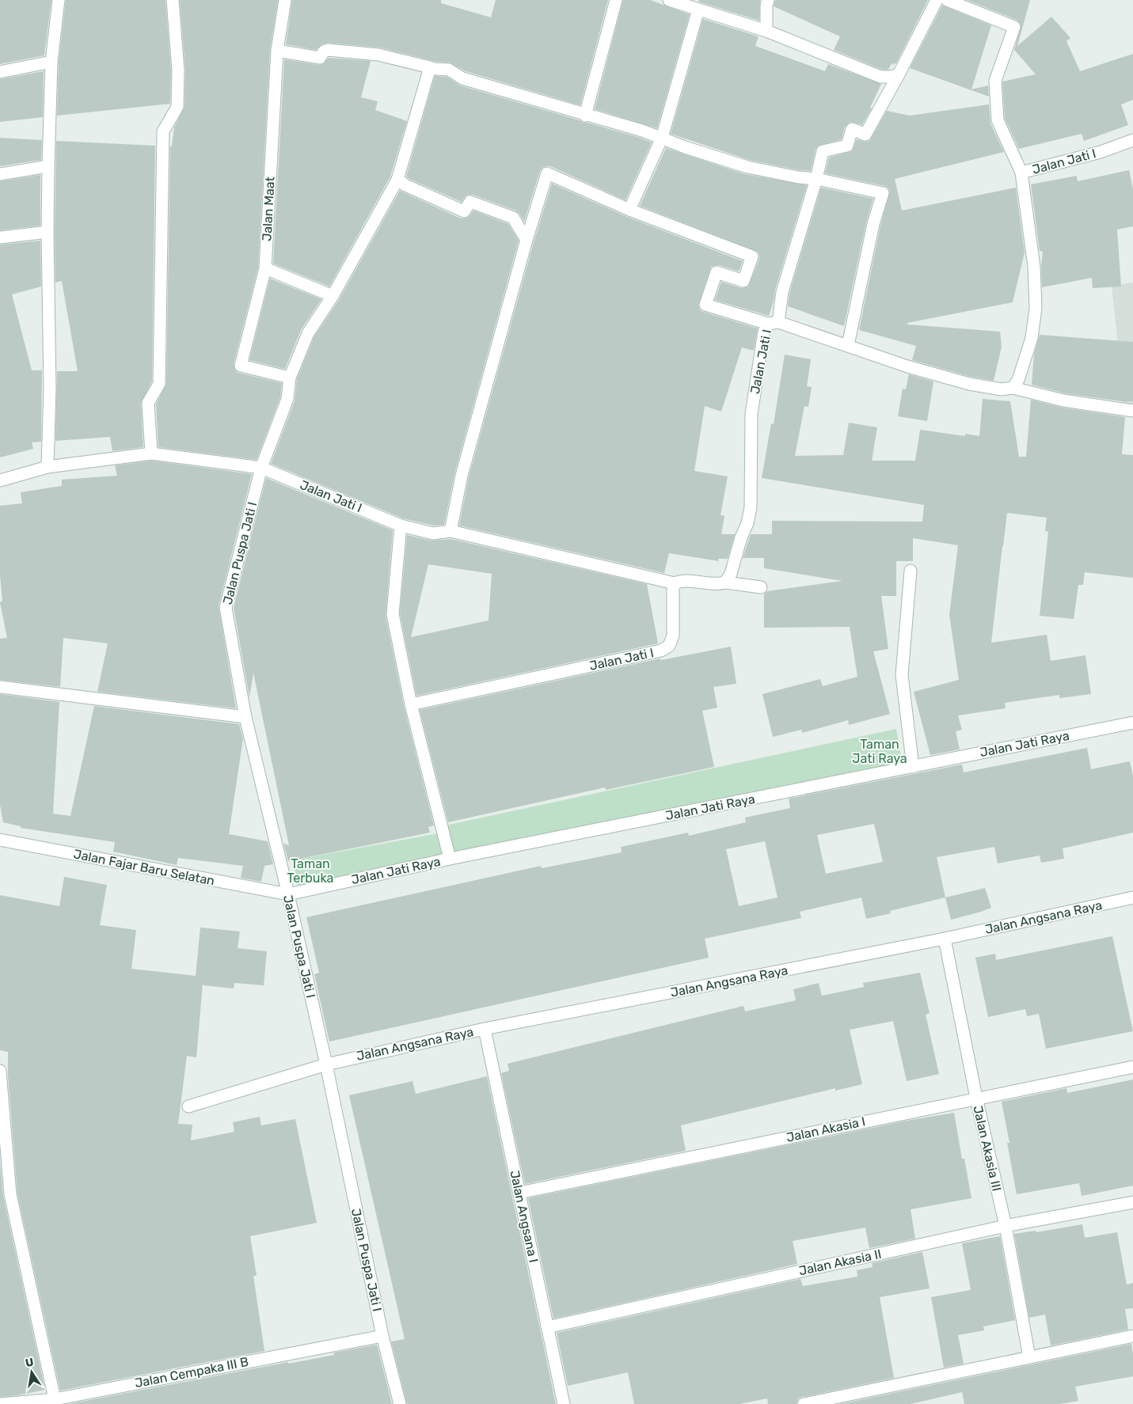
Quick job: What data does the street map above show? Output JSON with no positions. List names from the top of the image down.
{
  "streets": {
    "street": [
      "Jalan Jati I",
      "Jalan Maat",
      "Jalan Puspa Jati I",
      "Jalan Jati Raya",
      "Jalan Fajar Baru Selatan",
      "Jalan Angsana Raya",
      "Jalan Akasia I",
      "Jalan Akasia III",
      "Jalan Angsana I",
      "Jalan Akasia II",
      "Jalan Cempaka III B"
    ]
  },
  "crossings": [
    ["Jalan Jati I", "Jalan Puspa Jati I"],
    ["Jalan Puspa Jati I", "Jalan Jati Raya"],
    ["Jalan Puspa Jati I", "Jalan Fajar Baru Selatan"],
    ["Jalan Puspa Jati I", "Jalan Angsana Raya"],
    ["Jalan Puspa Jati I", "Jalan Cempaka III B"],
    ["Jalan Jati Raya", "Jalan Fajar Baru Selatan"],
    ["Jalan Angsana Raya", "Jalan Akasia III"],
    ["Jalan Angsana Raya", "Jalan Angsana I"],
    ["Jalan Akasia I", "Jalan Akasia III"],
    ["Jalan Akasia I", "Jalan Angsana I"],
    ["Jalan Akasia III", "Jalan Akasia II"],
    ["Jalan Angsana I", "Jalan Akasia II"]
  ],
  "parks": ["Taman Jati Raya", "Taman Terbuka"],
  "north": "top"
}
